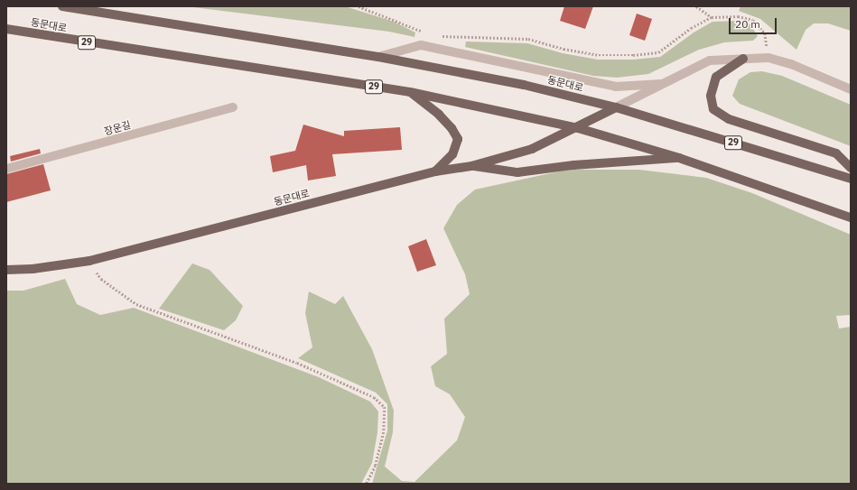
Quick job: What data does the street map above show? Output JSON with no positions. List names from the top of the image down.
{
  "streets": {
    "main road": ["동문대로", "29"],
    "street": ["장운길"]
  },
  "scale_bar": "20 m"
}
